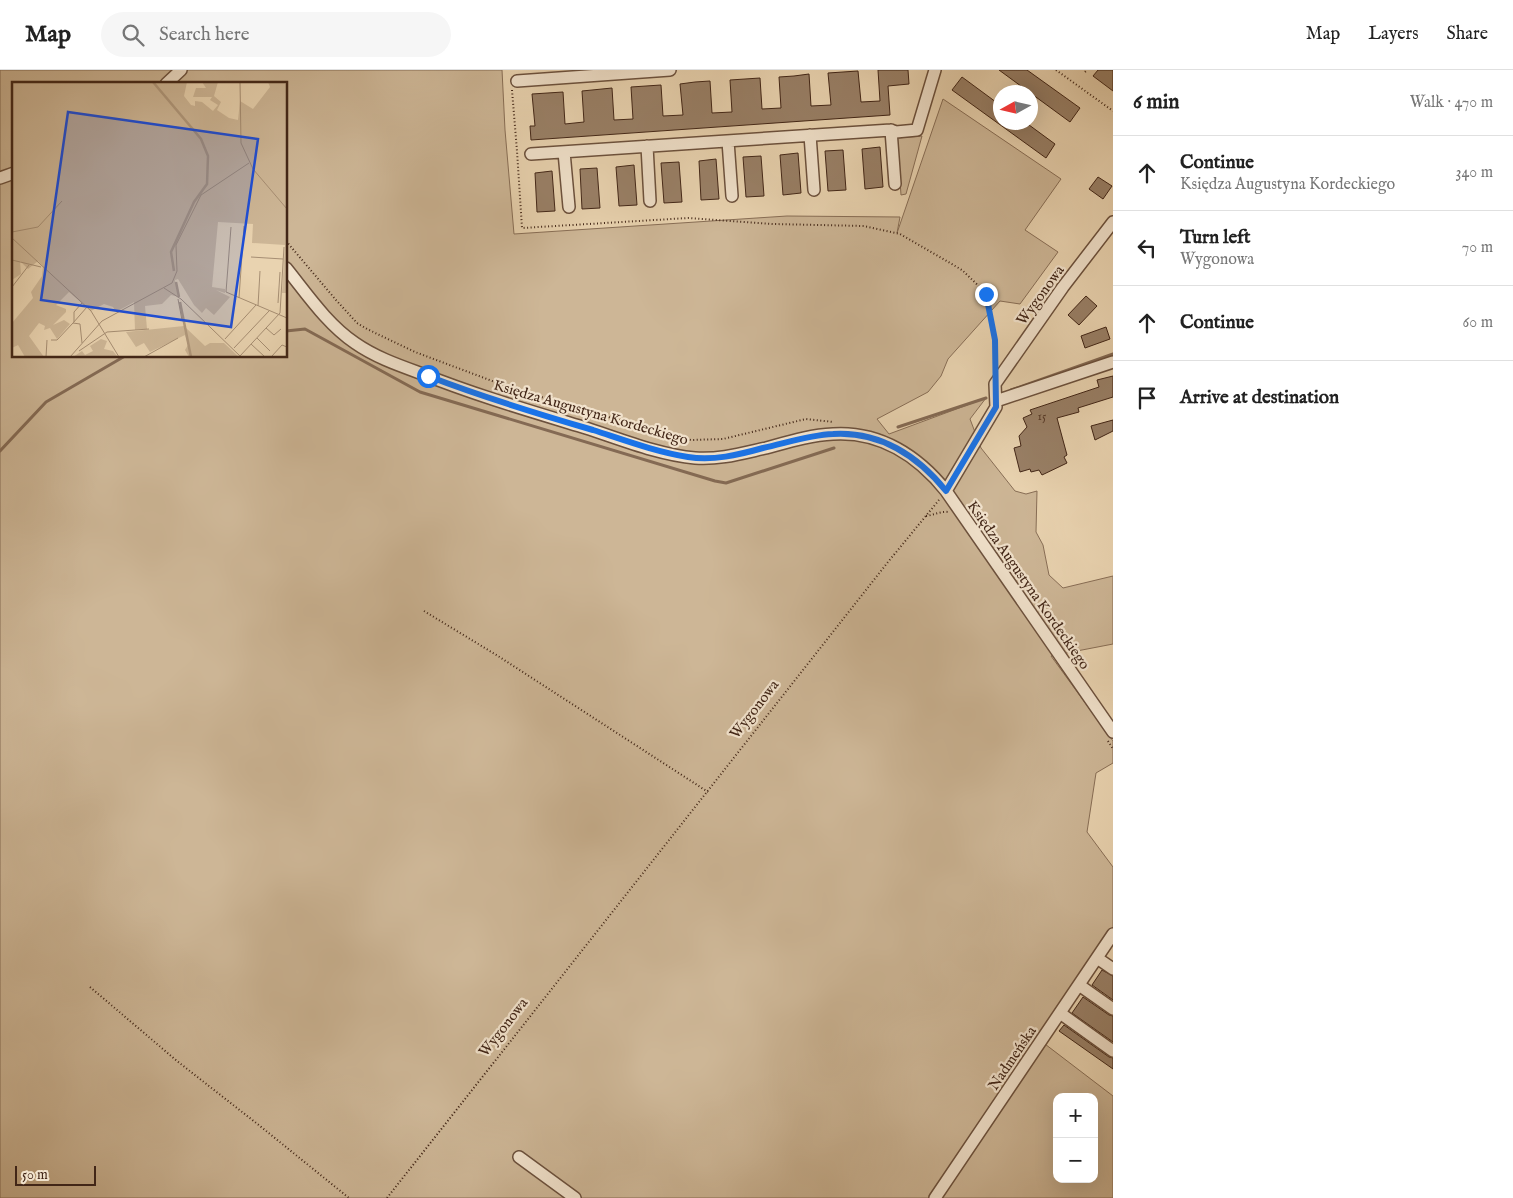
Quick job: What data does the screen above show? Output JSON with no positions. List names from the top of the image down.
{
  "streets": {
    "street": ["Wygonowa", "Księdza Augustyna Kordeckiego", "Nadmeńska"]
  },
  "crossings": [
    ["Wygonowa", "Księdza Augustyna Kordeckiego"]
  ],
  "house_numbers": ["15"],
  "scale_bar": "50 m",
  "north": "left",
  "page": {
    "header": "Map",
    "search": "Search here",
    "nav": ["Map", "Layers", "Share"],
    "heading": ["6 min", "Walk · 470 m"],
    "list": [
      ["Continue", "Księdza Augustyna Kordeckiego", "340 m"],
      ["Turn left", "Wygonowa", "70 m"],
      ["Continue", "60 m"],
      "Arrive at destination"
    ],
    "map_buttons": ["+", "−"],
    "scale": "50 m"
  }
}
